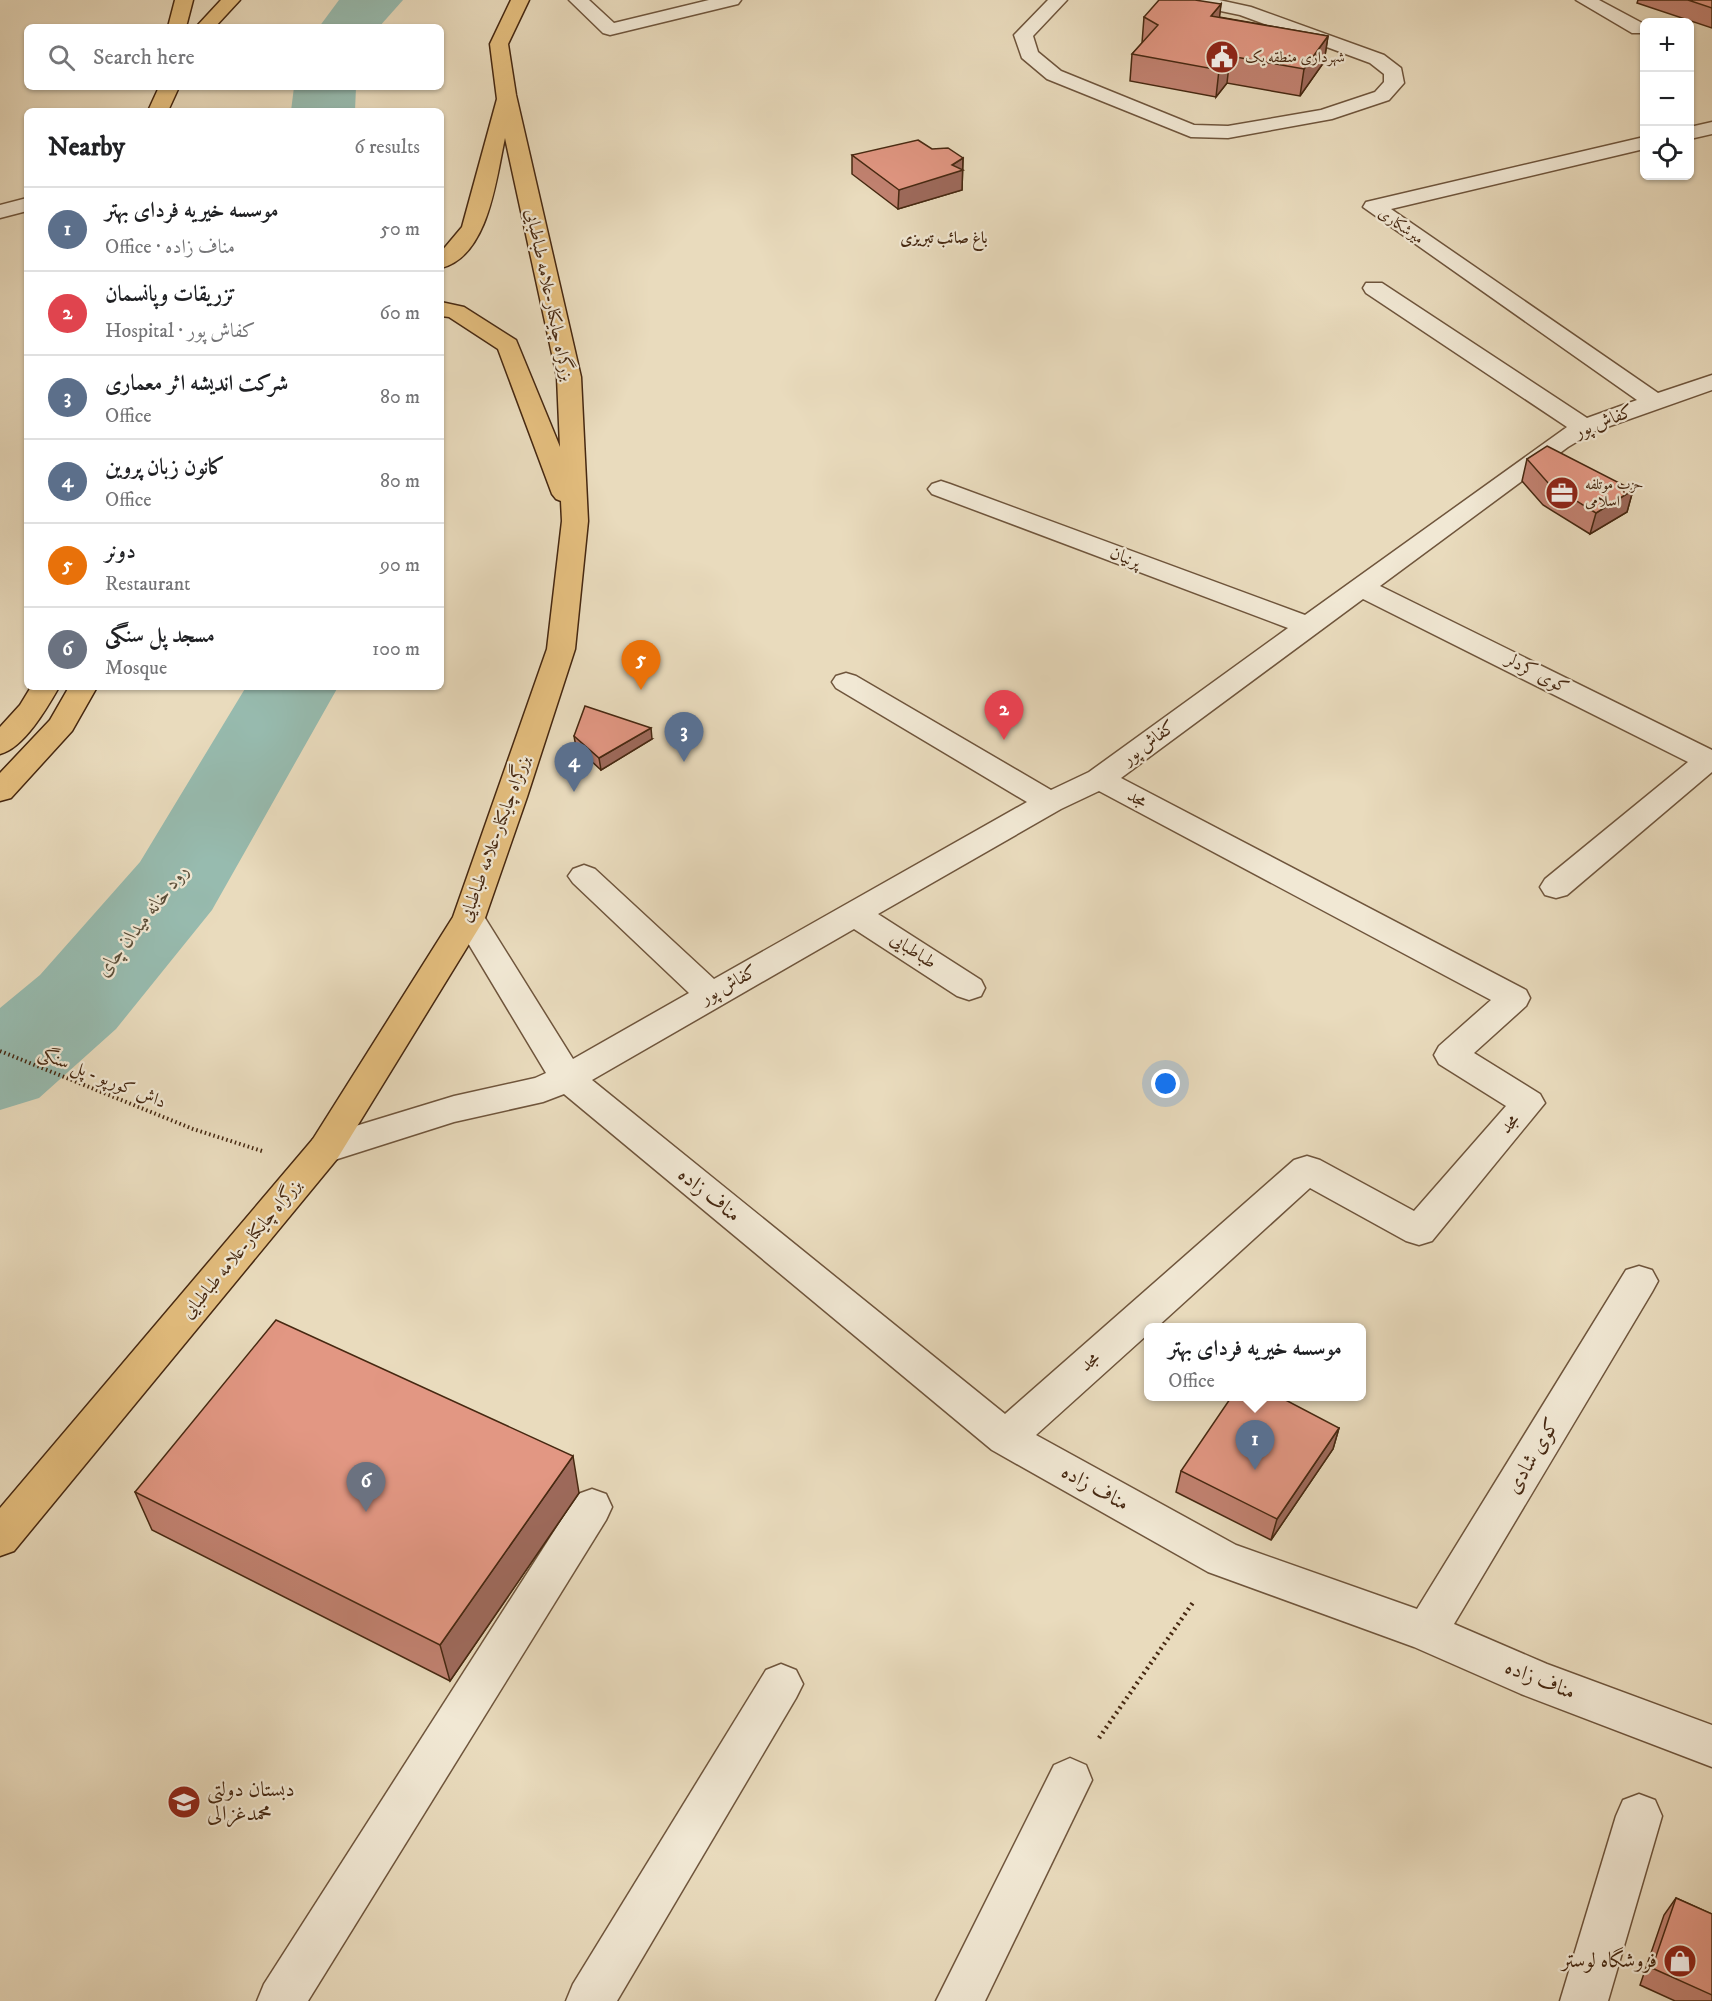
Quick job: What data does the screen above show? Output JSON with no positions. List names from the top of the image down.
{
  "streets": {
    "highway": ["بزرگراه چایکنار-علامه طباطبایی"],
    "street": [
      "میرشکاری",
      "کفاش پور",
      "پرنیان",
      "کوی کردلر",
      "مجد",
      "طباطبایی",
      "مناف زاده",
      "کوی شادی"
    ],
    "path": ["داش کورپو - پل سنگی"]
  },
  "crossings": [
    ["میرشکاری", "کفاش پور"],
    ["بزرگراه چایکنار-علامه طباطبایی", "کفاش پور"],
    ["بزرگراه چایکنار-علامه طباطبایی", "داش کورپو - پل سنگی"],
    ["بزرگراه چایکنار-علامه طباطبایی", "مناف زاده"],
    ["کفاش پور", "پرنیان"],
    ["کفاش پور", "کوی کردلر"],
    ["کفاش پور", "مجد"],
    ["کفاش پور", "طباطبایی"],
    ["کفاش پور", "داش کورپو - پل سنگی"],
    ["کفاش پور", "مناف زاده"],
    ["مجد", "مناف زاده"],
    ["مناف زاده", "کوی شادی"]
  ],
  "districts": ["باغ صائب تبریزی"],
  "water": ["رود خانه میدان چای"],
  "places": {
    "public building": ["شهرداری منطقه یک"],
    "office": ["حزب موتلفه اسلامی"],
    "school or university": ["دبستان دولتی محمدغزالی"],
    "shop": ["فروشگاه لوستر"]
  },
  "page": {
    "map_buttons": ["+", "−"],
    "search": "Search here",
    "heading": ["Nearby", "6 results"],
    "list": [
      {
        "mark": "1",
        "name": "موسسه خیریه فردای بهتر",
        "note": "Office · مناف زاده",
        "value": "50 m"
      },
      {
        "mark": "2",
        "name": "تزریقات وپانسمان",
        "note": "Hospital · کفاش پور",
        "value": "60 m"
      },
      {
        "mark": "3",
        "name": "شرکت اندیشه اثر معماری",
        "note": "Office",
        "value": "80 m"
      },
      {
        "mark": "4",
        "name": "کانون زبان پروین",
        "note": "Office",
        "value": "80 m"
      },
      {
        "mark": "5",
        "name": "دونر",
        "note": "Restaurant",
        "value": "90 m"
      },
      {
        "mark": "6",
        "name": "مسجد پل سنگی",
        "note": "Mosque",
        "value": "100 m"
      }
    ],
    "pins": [
      "5",
      "2",
      "3",
      "4",
      "1",
      "6"
    ],
    "popup": ["موسسه خیریه فردای بهتر", "Office"]
  }
}
